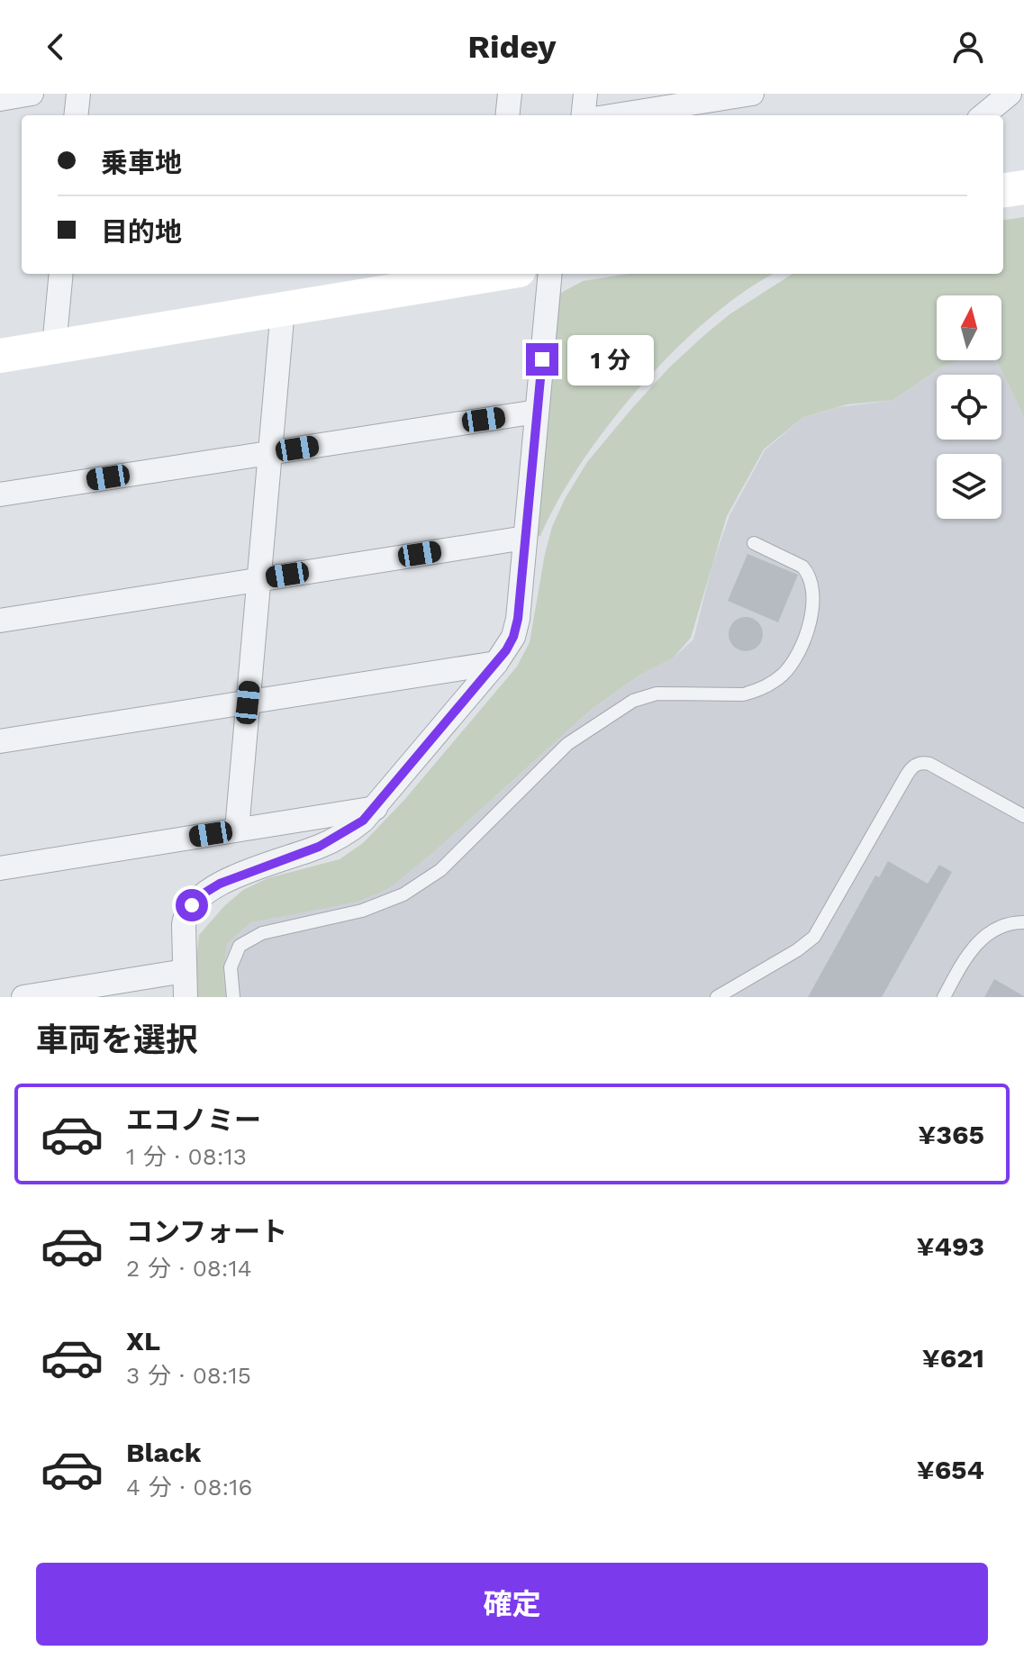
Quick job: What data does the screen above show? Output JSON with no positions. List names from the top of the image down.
{
  "north": "top",
  "page": {
    "header": "Ridey",
    "banner": ["乗車地", "目的地"],
    "bubble": "1 分",
    "heading": "車両を選択",
    "list": [
      {
        "name": "エコノミー",
        "note": "1 分 · 08:13",
        "value": "¥365"
      },
      {
        "name": "コンフォート",
        "note": "2 分 · 08:14",
        "value": "¥493"
      },
      {
        "name": "XL",
        "note": "3 分 · 08:15",
        "value": "¥621"
      },
      {
        "name": "Black",
        "note": "4 分 · 08:16",
        "value": "¥654"
      }
    ],
    "buttons": "確定"
  }
}
